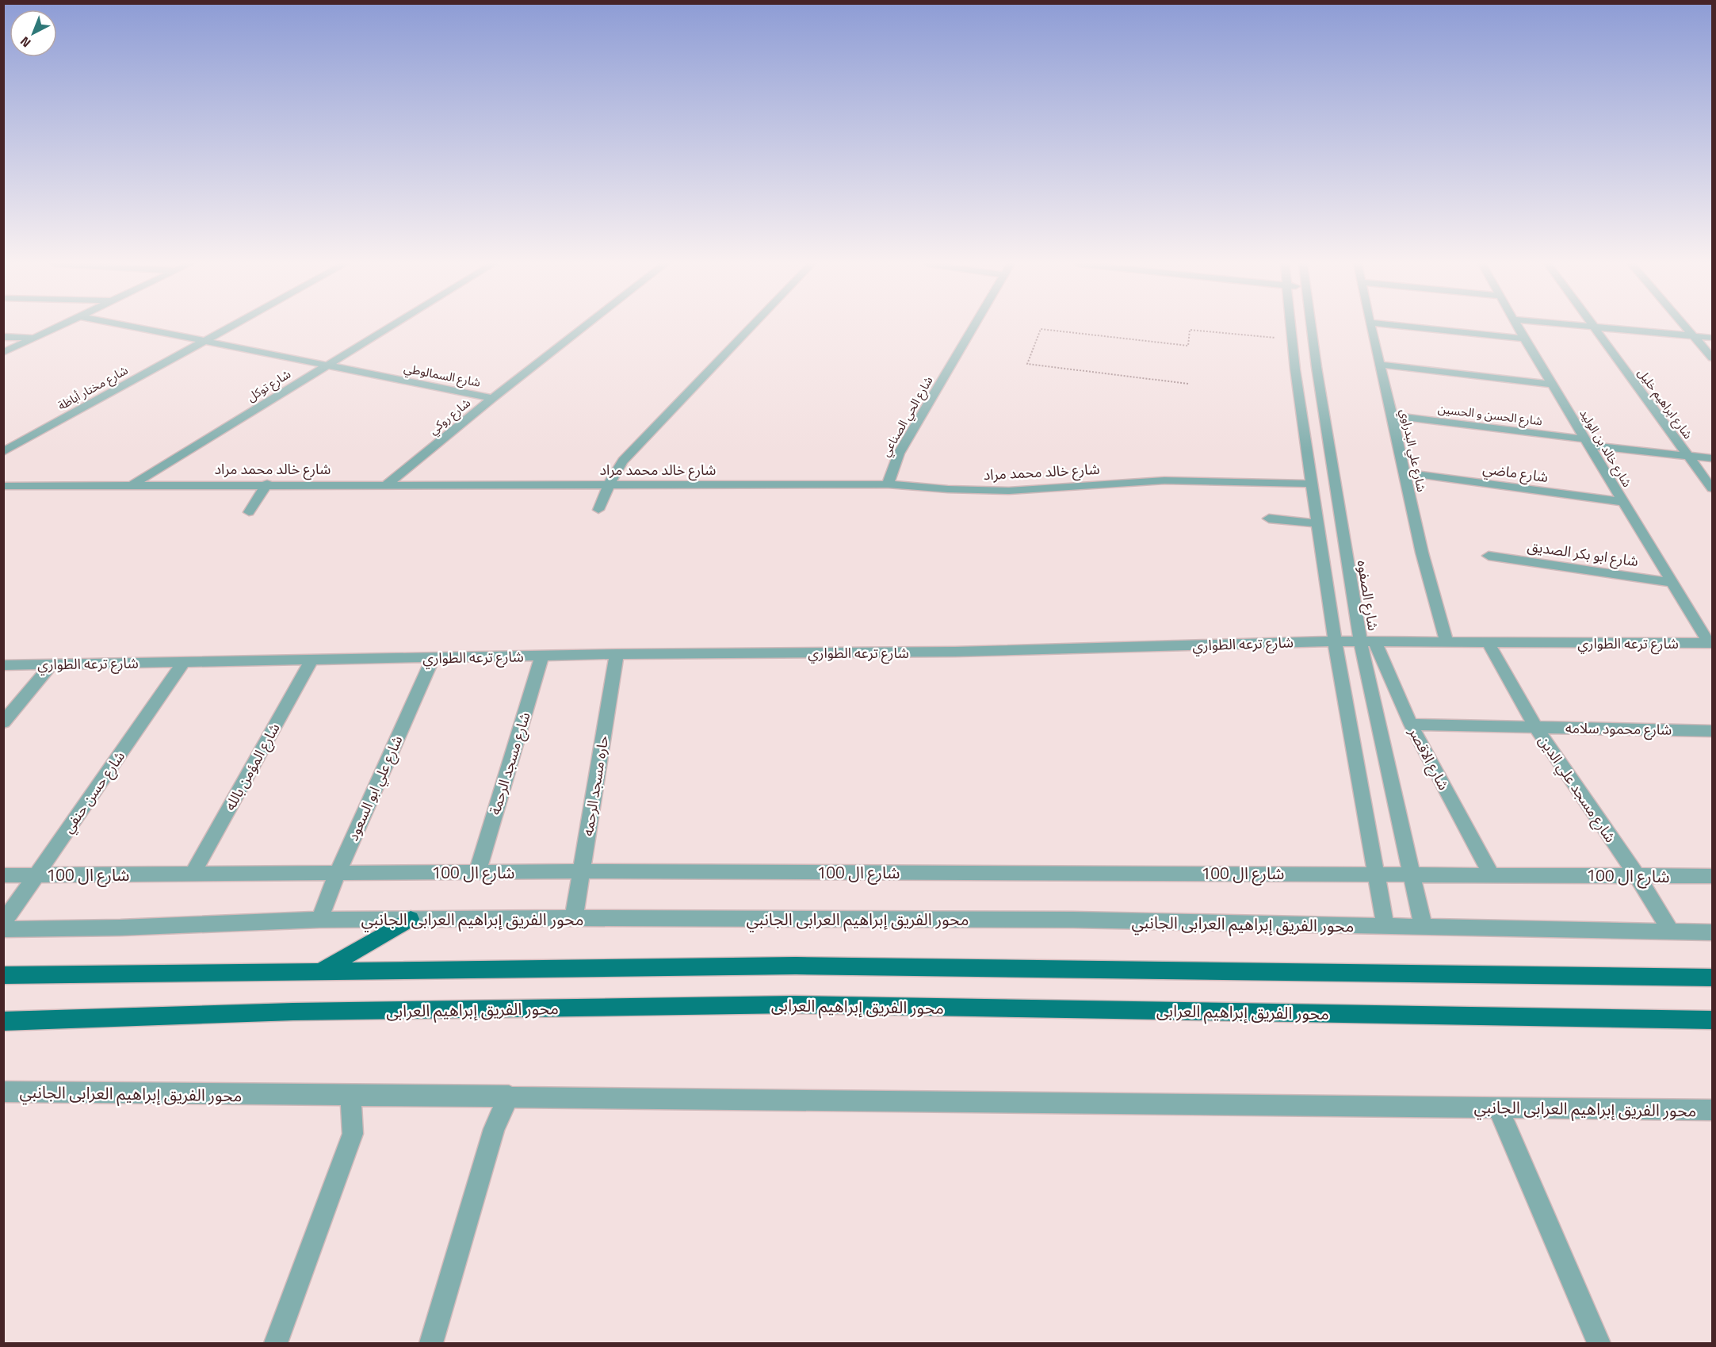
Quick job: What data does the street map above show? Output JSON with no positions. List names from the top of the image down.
{
  "streets": {
    "main road": ["محور الفريق إبراهيم العرابى"],
    "street": [
      "شارع السمالوطي",
      "شارع توكل",
      "شارع مختار أباظة",
      "شارع ابراهيم خليل",
      "شارع الحسن و الحسين",
      "شارع روكي",
      "شارع الحي الصناعي",
      "شارع خالد بن الوليد",
      "شارع علي البدراوي",
      "شارع خالد محمد مراد",
      "شارع ماضي",
      "شارع ابو بكر الصديق",
      "شارع الصفوه",
      "شارع ترعه الطواري",
      "شارع محمود سلامه",
      "شارع الاقصر",
      "شارع مسجد الرحمة",
      "شارع المؤمن بالله",
      "حاره مسجد الرحمه",
      "شارع علي ابو السعود",
      "شارع مسجد علي الدين",
      "شارع حسن حنفي",
      "شارع ال 100",
      "محور الفريق إبراهيم العرابى الجانبي"
    ]
  },
  "crossings": [
    ["شارع السمالوطي", "شارع توكل"],
    ["شارع السمالوطي", "شارع مختار أباظة"],
    ["شارع السمالوطي", "شارع روكي"],
    ["شارع توكل", "شارع خالد محمد مراد"],
    ["شارع ابراهيم خليل", "شارع الحسن و الحسين"],
    ["شارع الحسن و الحسين", "شارع خالد بن الوليد"],
    ["شارع الحسن و الحسين", "شارع علي البدراوي"],
    ["شارع روكي", "شارع خالد محمد مراد"],
    ["شارع الحي الصناعي", "شارع خالد محمد مراد"],
    ["شارع خالد بن الوليد", "شارع ماضي"],
    ["شارع خالد بن الوليد", "شارع ابو بكر الصديق"],
    ["شارع خالد بن الوليد", "شارع ترعه الطواري"],
    ["شارع علي البدراوي", "شارع ماضي"],
    ["شارع علي البدراوي", "شارع ترعه الطواري"],
    ["شارع الصفوه", "شارع ترعه الطواري"],
    ["شارع الصفوه", "شارع الاقصر"],
    ["شارع الصفوه", "شارع ال 100"],
    ["شارع الصفوه", "محور الفريق إبراهيم العرابى الجانبي"],
    ["شارع ترعه الطواري", "شارع الاقصر"],
    ["شارع ترعه الطواري", "شارع مسجد الرحمة"],
    ["شارع ترعه الطواري", "شارع المؤمن بالله"],
    ["شارع ترعه الطواري", "حاره مسجد الرحمه"],
    ["شارع ترعه الطواري", "شارع علي ابو السعود"],
    ["شارع ترعه الطواري", "شارع مسجد علي الدين"],
    ["شارع ترعه الطواري", "شارع حسن حنفي"],
    ["شارع محمود سلامه", "شارع الاقصر"],
    ["شارع محمود سلامه", "شارع مسجد علي الدين"],
    ["شارع الاقصر", "شارع ال 100"],
    ["شارع مسجد الرحمة", "شارع ال 100"],
    ["شارع المؤمن بالله", "شارع ال 100"],
    ["حاره مسجد الرحمه", "شارع ال 100"],
    ["حاره مسجد الرحمه", "محور الفريق إبراهيم العرابى الجانبي"],
    ["شارع علي ابو السعود", "شارع ال 100"],
    ["شارع علي ابو السعود", "محور الفريق إبراهيم العرابى الجانبي"],
    ["شارع مسجد علي الدين", "شارع ال 100"],
    ["شارع مسجد علي الدين", "محور الفريق إبراهيم العرابى الجانبي"],
    ["شارع حسن حنفي", "شارع ال 100"]
  ],
  "north": "bottom left"
}
